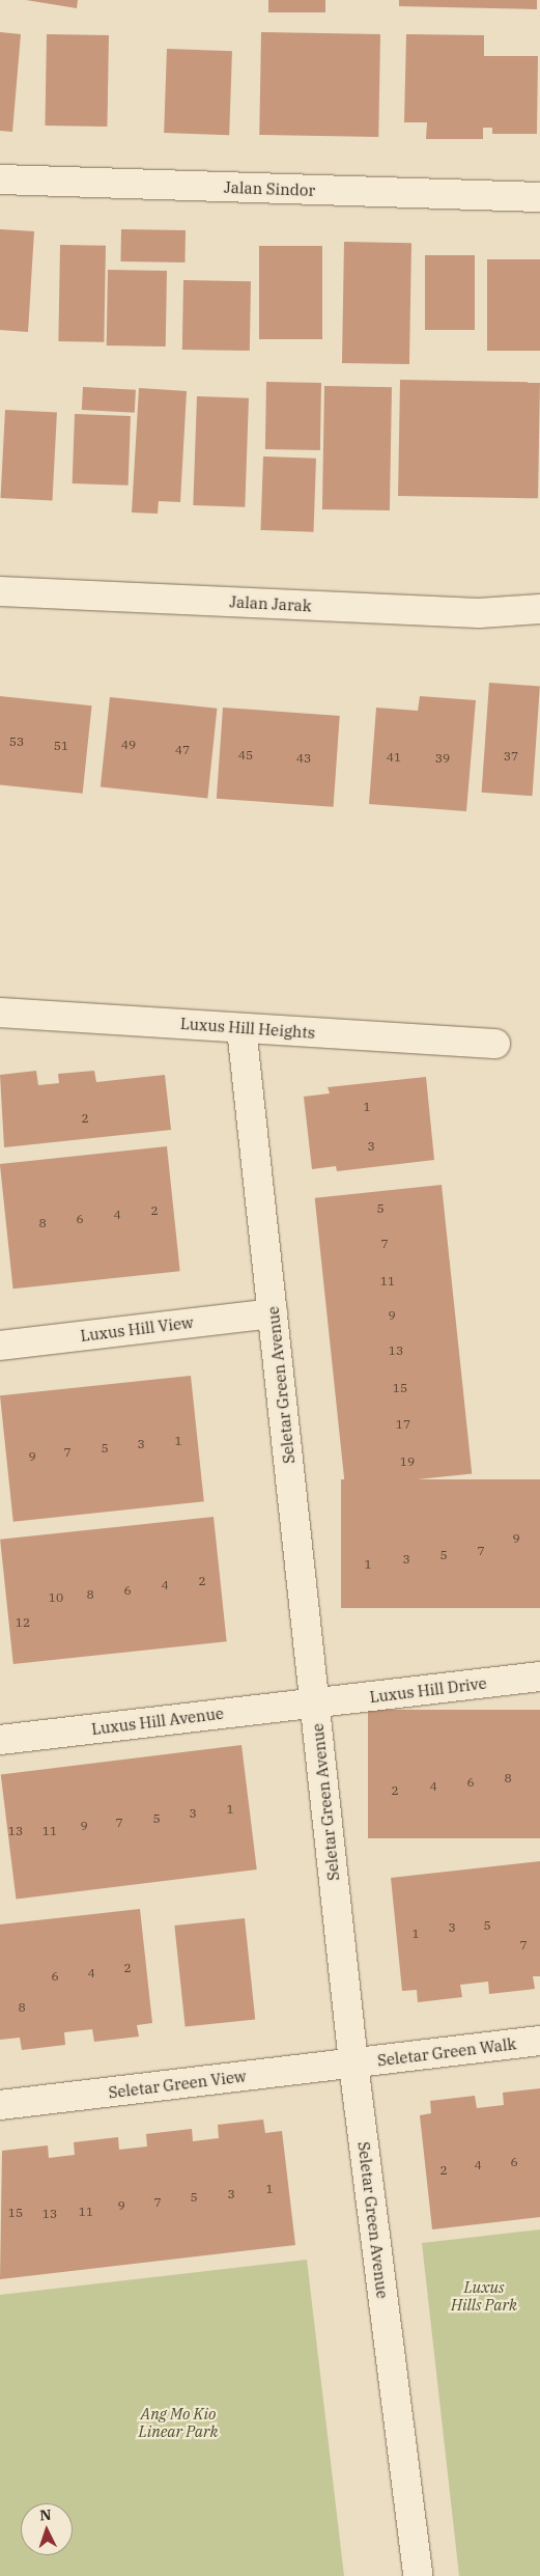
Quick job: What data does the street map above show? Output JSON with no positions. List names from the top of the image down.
{
  "streets": {
    "street": [
      "Jalan Sindor",
      "Jalan Jarak",
      "Luxus Hill Heights",
      "Luxus Hill View",
      "Seletar Green Avenue",
      "Luxus Hill Drive",
      "Luxus Hill Avenue",
      "Seletar Green Walk",
      "Seletar Green View"
    ]
  },
  "crossings": [
    ["Luxus Hill Heights", "Seletar Green Avenue"],
    ["Luxus Hill View", "Seletar Green Avenue"],
    ["Seletar Green Avenue", "Luxus Hill Drive"],
    ["Seletar Green Avenue", "Luxus Hill Avenue"],
    ["Seletar Green Avenue", "Seletar Green Walk"],
    ["Seletar Green Avenue", "Seletar Green View"],
    ["Luxus Hill Drive", "Luxus Hill Avenue"],
    ["Seletar Green Walk", "Seletar Green View"]
  ],
  "parks": ["Luxus Hills Park", "Ang Mo Kio Linear Park"],
  "house_numbers": [
    "53",
    "49",
    "51",
    "47",
    "45",
    "37",
    "41",
    "43",
    "39",
    "1",
    "2",
    "3",
    "5",
    "2",
    "4",
    "6",
    "8",
    "7",
    "11",
    "9",
    "13",
    "15",
    "17",
    "1",
    "3",
    "5",
    "7",
    "9",
    "19",
    "9",
    "7",
    "5",
    "3",
    "1",
    "2",
    "4",
    "6",
    "8",
    "10",
    "12",
    "8",
    "6",
    "4",
    "2",
    "1",
    "3",
    "5",
    "7",
    "9",
    "13",
    "11",
    "5",
    "3",
    "1",
    "7",
    "2",
    "4",
    "6",
    "8",
    "6",
    "4",
    "2",
    "1",
    "3",
    "5",
    "7",
    "9",
    "11",
    "15",
    "13"
  ],
  "north": "top"
}
